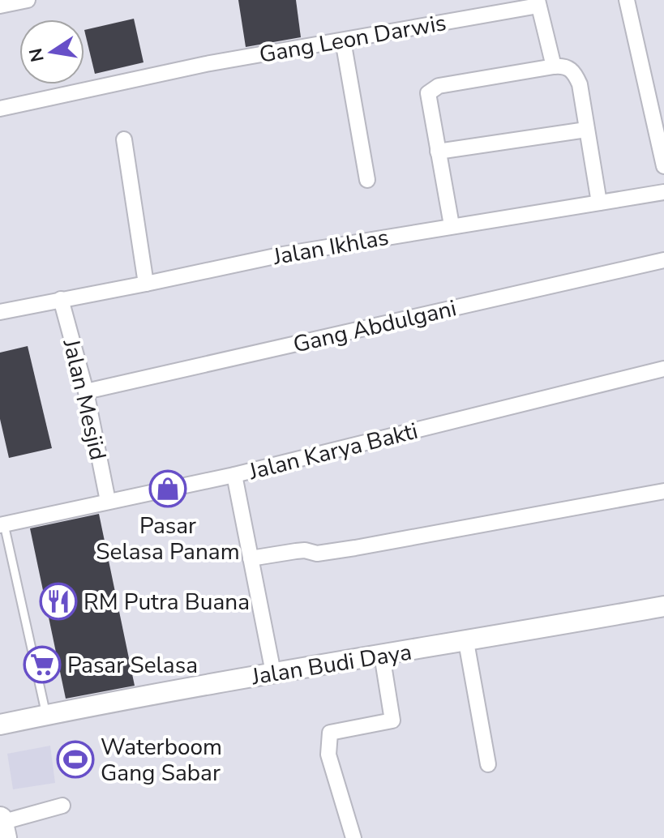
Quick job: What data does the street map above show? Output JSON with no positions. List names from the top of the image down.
{
  "streets": {
    "street": [
      "Gang Leon Darwis",
      "Jalan Ikhlas",
      "Gang Abdulgani",
      "Jalan Mesjid",
      "Jalan Karya Bakti",
      "Jalan Budi Daya"
    ]
  },
  "crossings": [
    ["Jalan Ikhlas", "Jalan Mesjid"],
    ["Gang Abdulgani", "Jalan Mesjid"],
    ["Jalan Mesjid", "Jalan Karya Bakti"]
  ],
  "places": {
    "shop": ["Pasar Selasa Panam"],
    "restaurant": ["RM Putra Buana"],
    "supermarket": ["Pasar Selasa"],
    "sports": ["Waterboom Gang Sabar"]
  },
  "north": "left"
}
